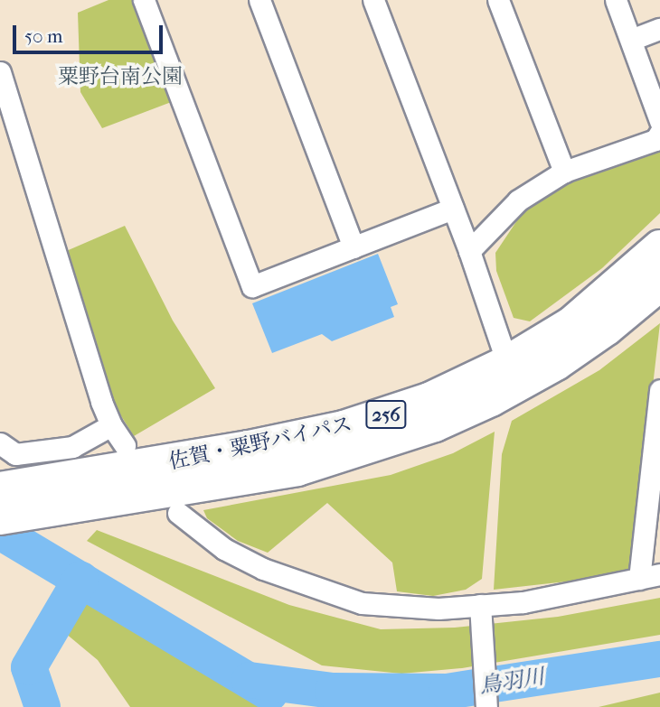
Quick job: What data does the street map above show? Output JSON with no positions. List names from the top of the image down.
{
  "streets": {
    "highway": ["256", "佐賀・粟野バイパス"]
  },
  "water": ["鳥羽川"],
  "parks": ["粟野台南公園"],
  "scale_bar": "50 m"
}
